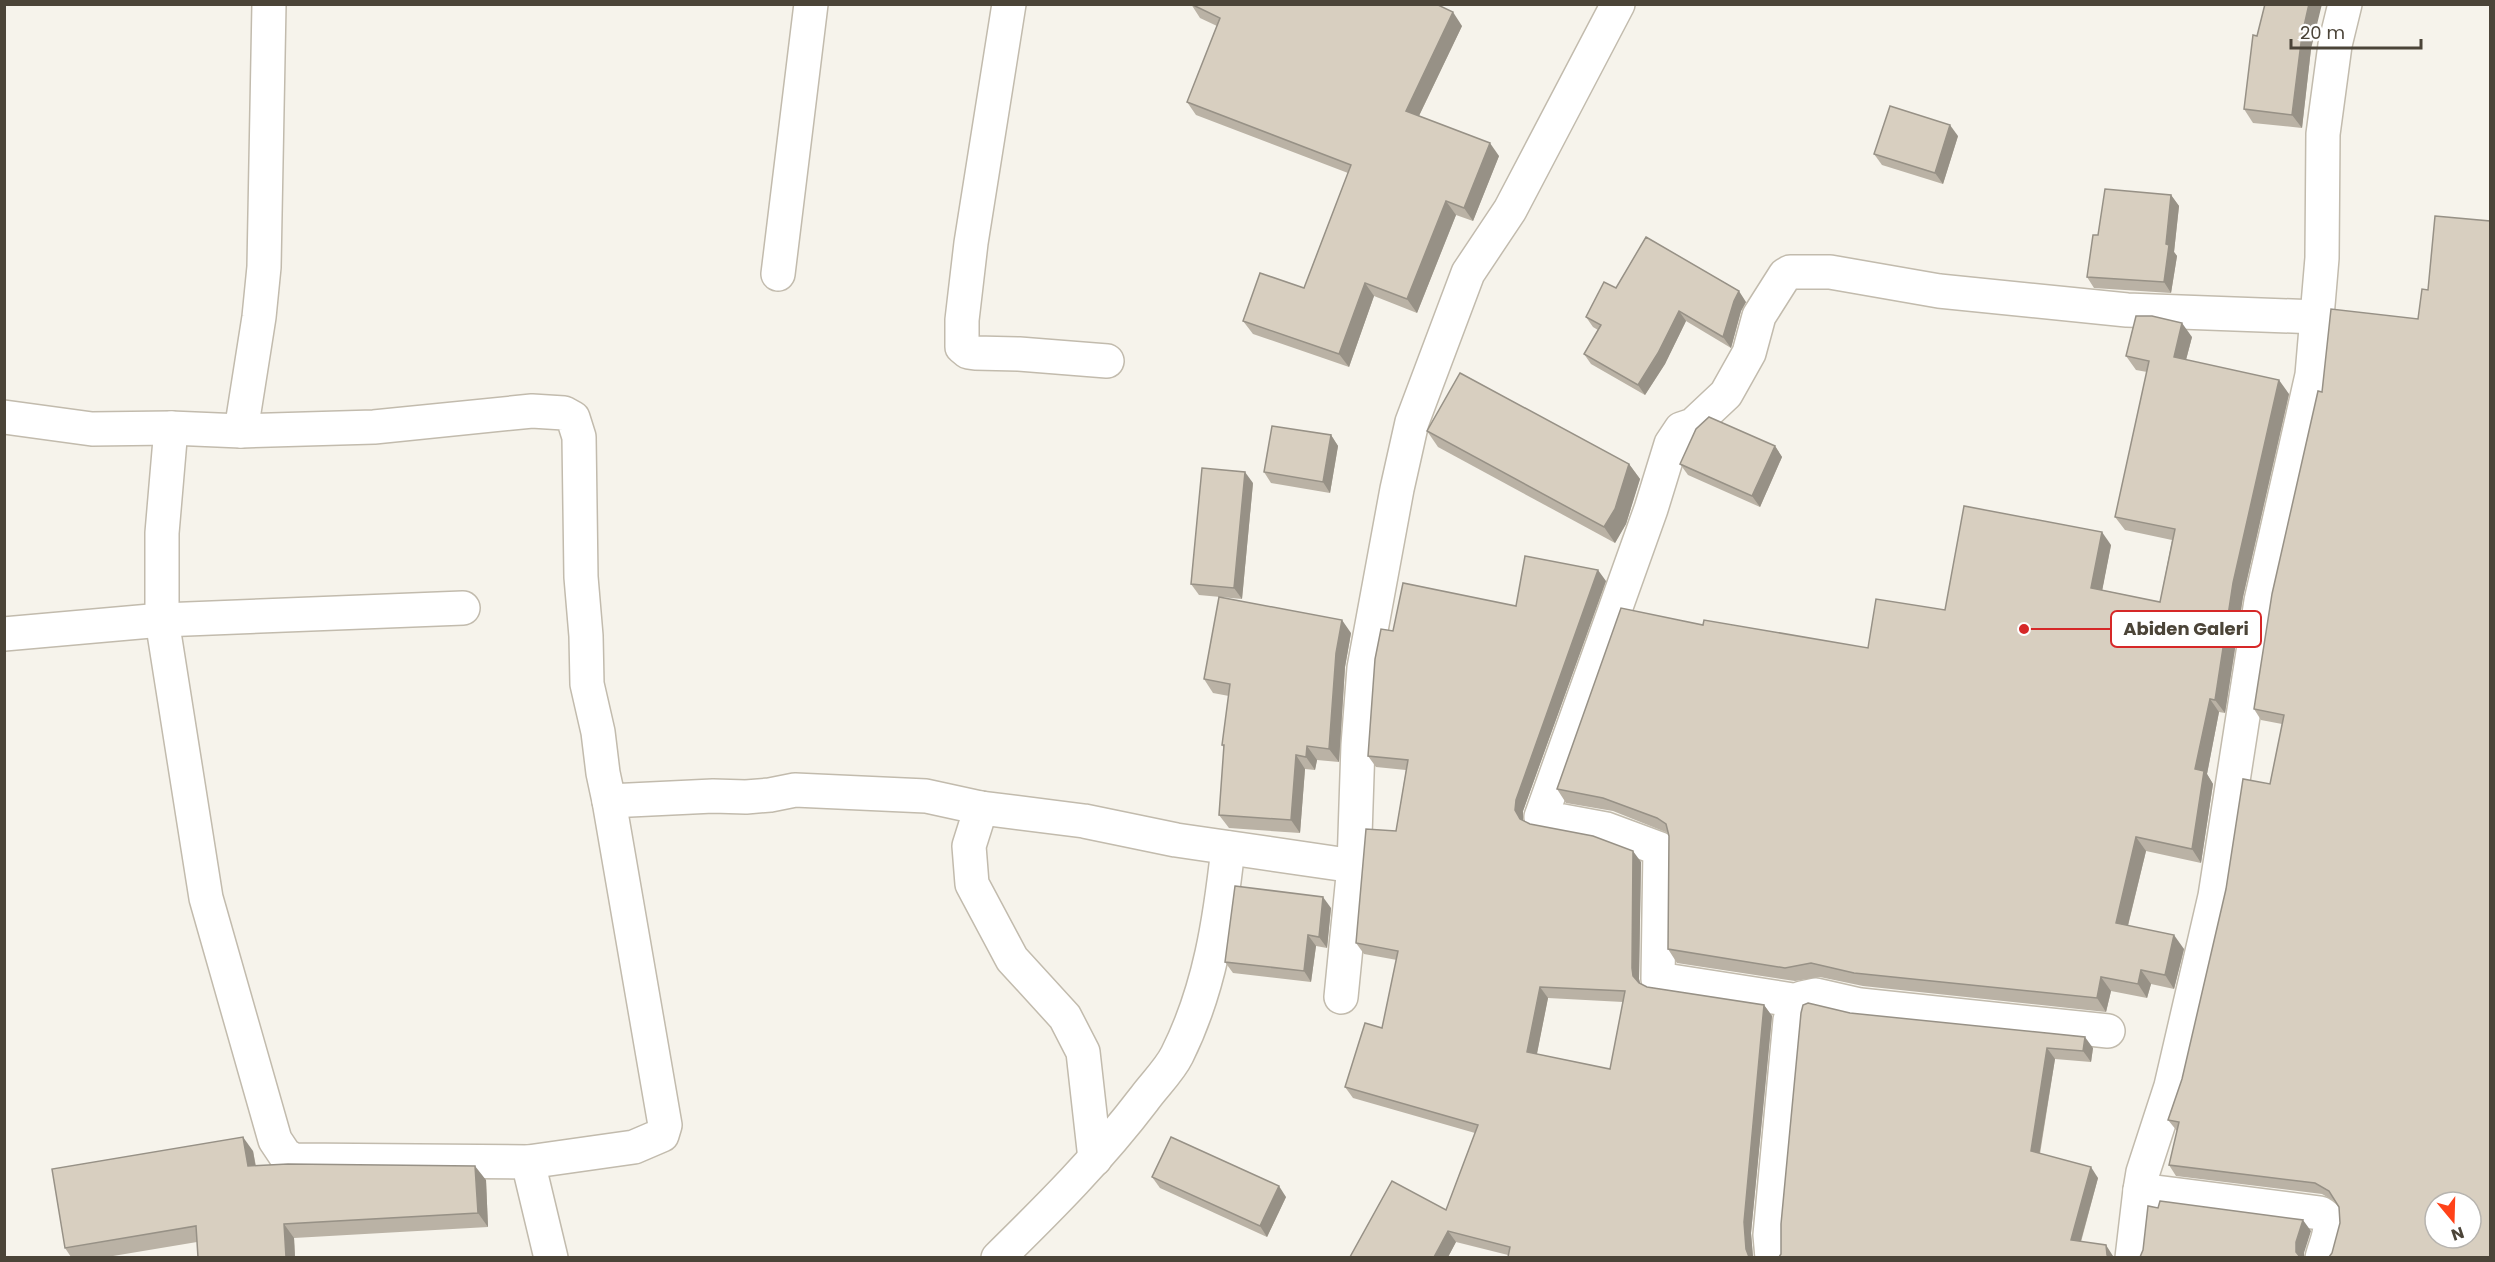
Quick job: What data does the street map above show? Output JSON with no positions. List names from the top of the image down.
{
  "places": ["Abiden Galeri"],
  "scale_bar": "20 m",
  "north": "bottom"
}
